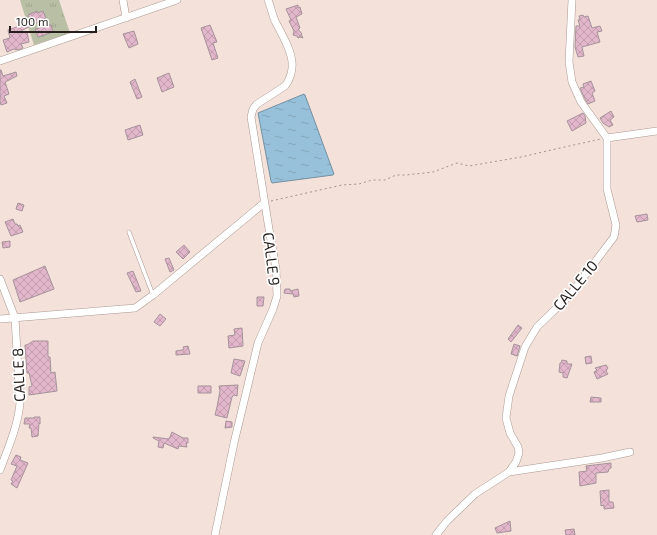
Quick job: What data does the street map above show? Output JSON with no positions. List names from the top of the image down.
{
  "streets": {
    "street": ["CALLE 9", "CALLE 10", "CALLE 8"]
  },
  "scale_bar": "100 m"
}
